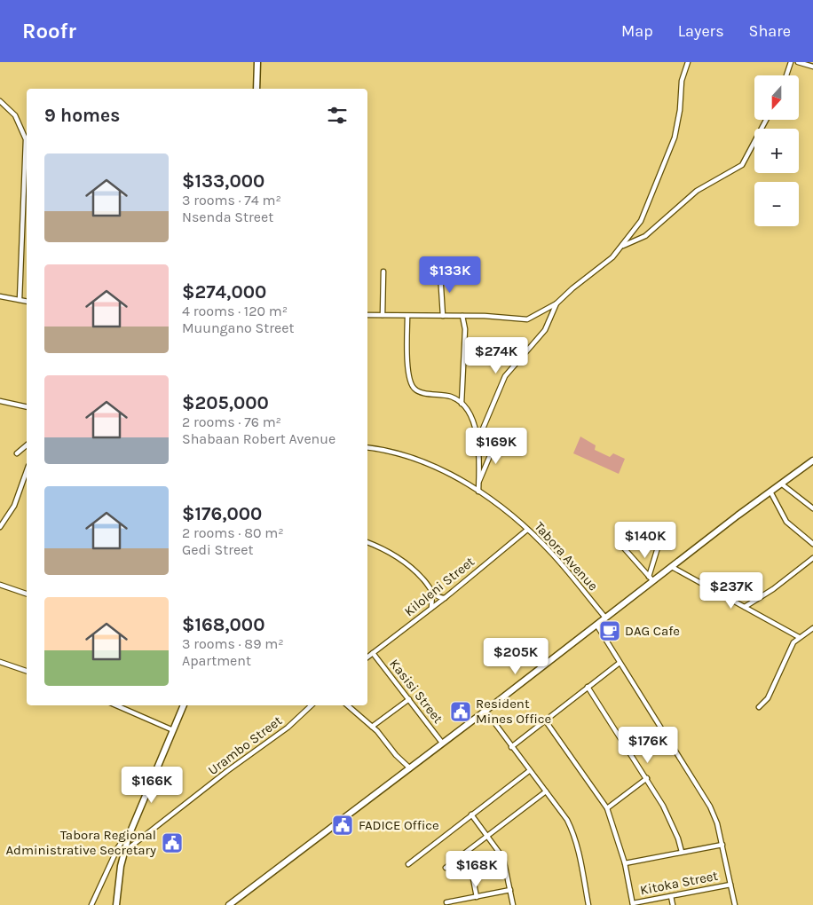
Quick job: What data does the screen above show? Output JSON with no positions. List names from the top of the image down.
{
  "streets": {
    "street": [
      "Tabora Avenue",
      "Kiloleni Street",
      "Kasisi Street",
      "Urambo Street",
      "Kitoka Street"
    ]
  },
  "crossings": [
    ["Tabora Avenue", "Kiloleni Street"],
    ["Kiloleni Street", "Kasisi Street"]
  ],
  "places": {
    "cafe": ["DAG Cafe"],
    "public building": ["Resident Mines Office", "FADICE Office", "Tabora Regional Administrative Secretary"]
  },
  "north": "bottom",
  "page": {
    "header": "Roofr",
    "nav": ["Map", "Layers", "Share"],
    "map_buttons": ["+", "−"],
    "heading": "9 homes",
    "list": [
      {
        "name": "$133,000",
        "note": "3 rooms · 74 m² · Nsenda Street"
      },
      {
        "name": "$274,000",
        "note": "4 rooms · 120 m² · Muungano Street"
      },
      {
        "name": "$205,000",
        "note": "2 rooms · 76 m² · Shabaan Robert Avenue"
      },
      {
        "name": "$176,000",
        "note": "2 rooms · 80 m² · Gedi Street"
      },
      {
        "name": "$168,000",
        "note": "3 rooms · 89 m² · Apartment"
      }
    ],
    "price": [
      "$133K",
      "$274K",
      "$169K",
      "$140K",
      "$237K",
      "$205K",
      "$176K",
      "$166K",
      "$168K"
    ]
  }
}
